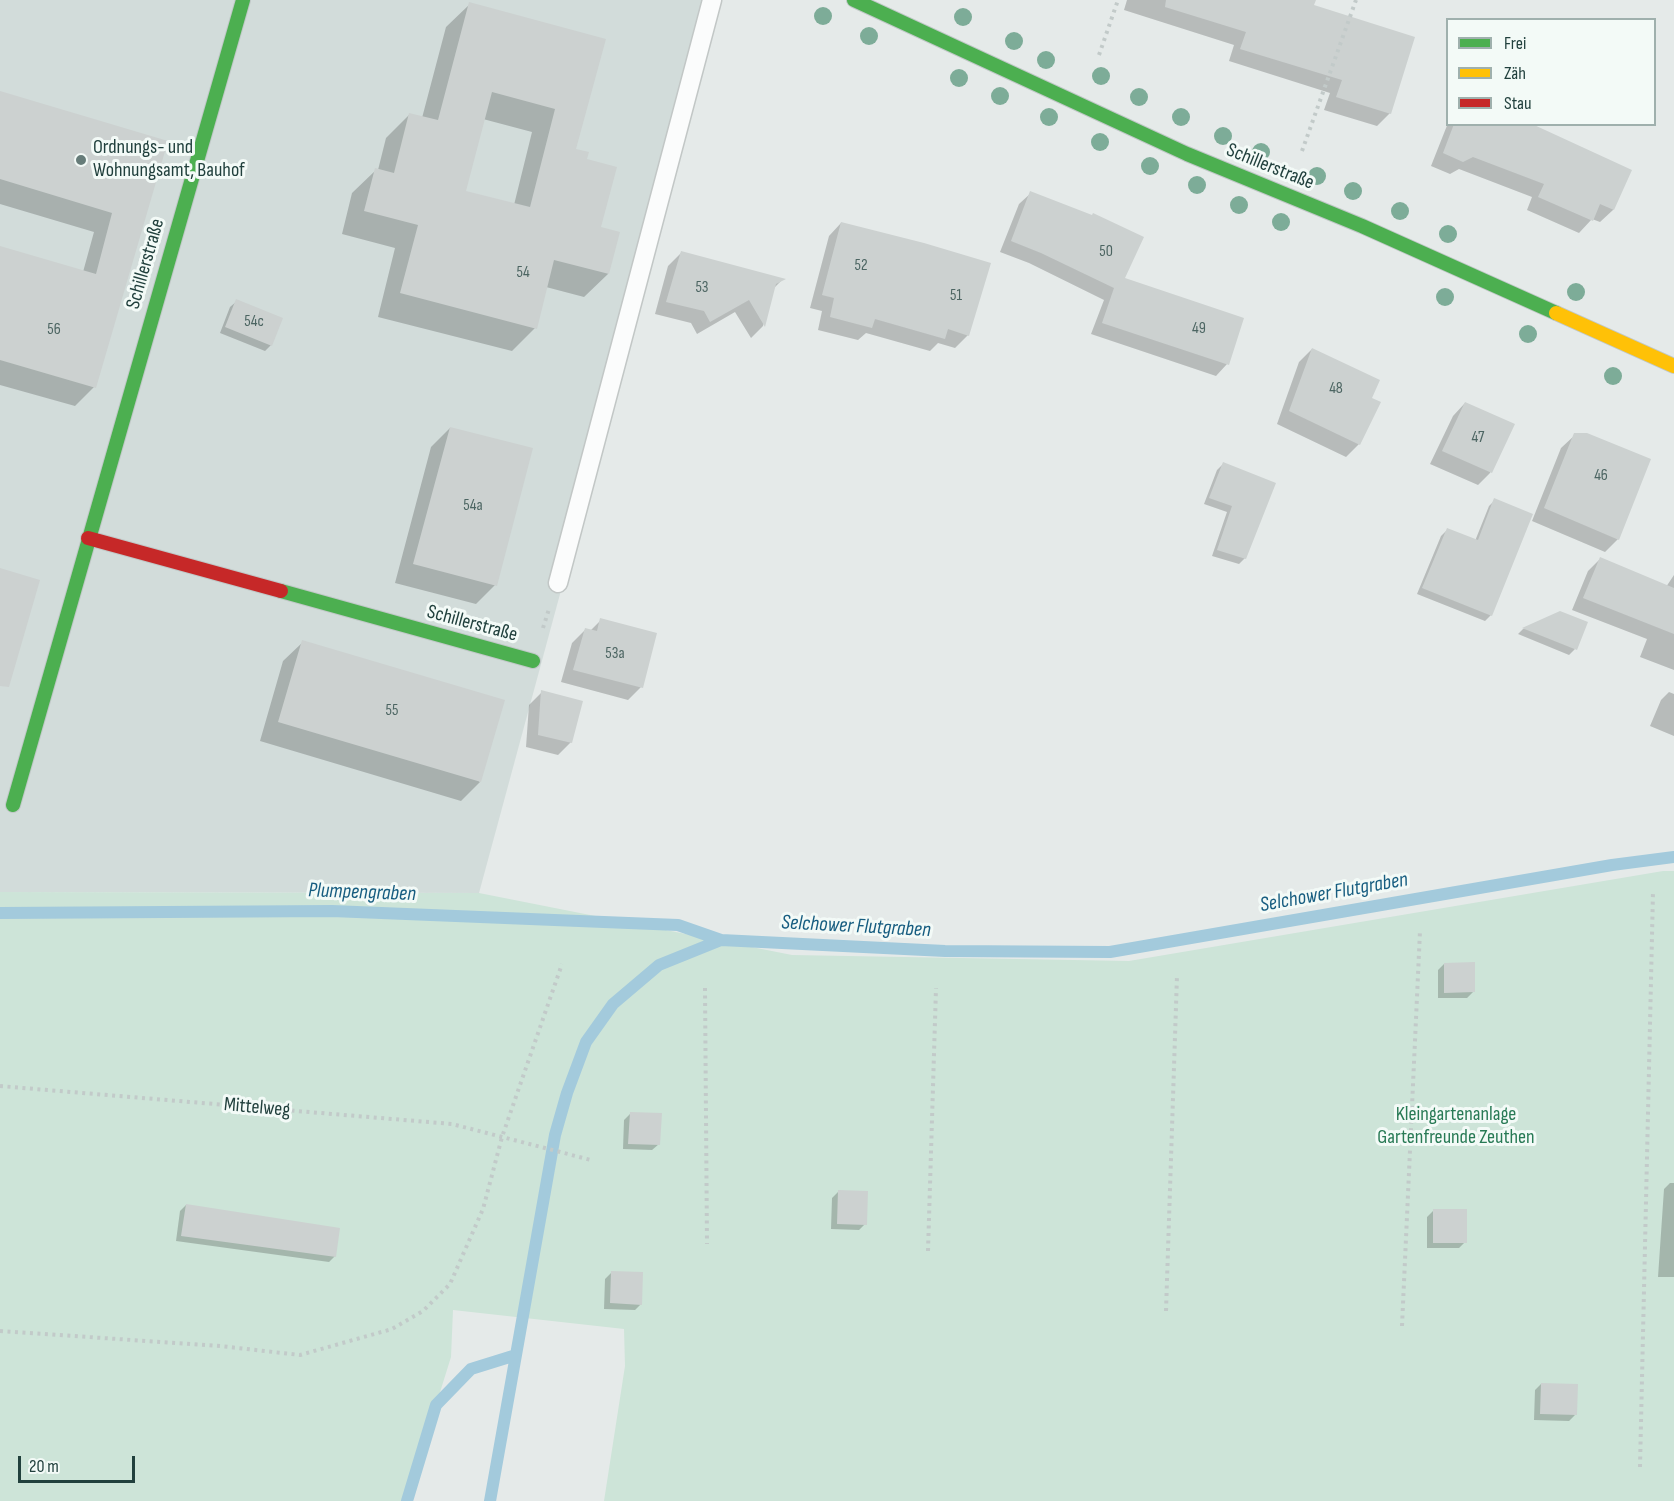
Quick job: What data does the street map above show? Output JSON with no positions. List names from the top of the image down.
{
  "streets": {
    "street": ["Schillerstraße"],
    "path": ["Mittelweg"]
  },
  "water": ["Plumpengraben", "Selchower Flutgraben"],
  "parks": ["Kleingartenanlage Gartenfreunde Zeuthen"],
  "places": ["Ordnungs- und Wohnungsamt, Bauhof"],
  "house_numbers": [
    "50",
    "52",
    "54",
    "53",
    "51",
    "54c",
    "49",
    "56",
    "48",
    "47",
    "46",
    "54a",
    "53a",
    "55"
  ],
  "legend": ["Frei", "Zäh", "Stau"],
  "scale_bar": "20 m"
}
